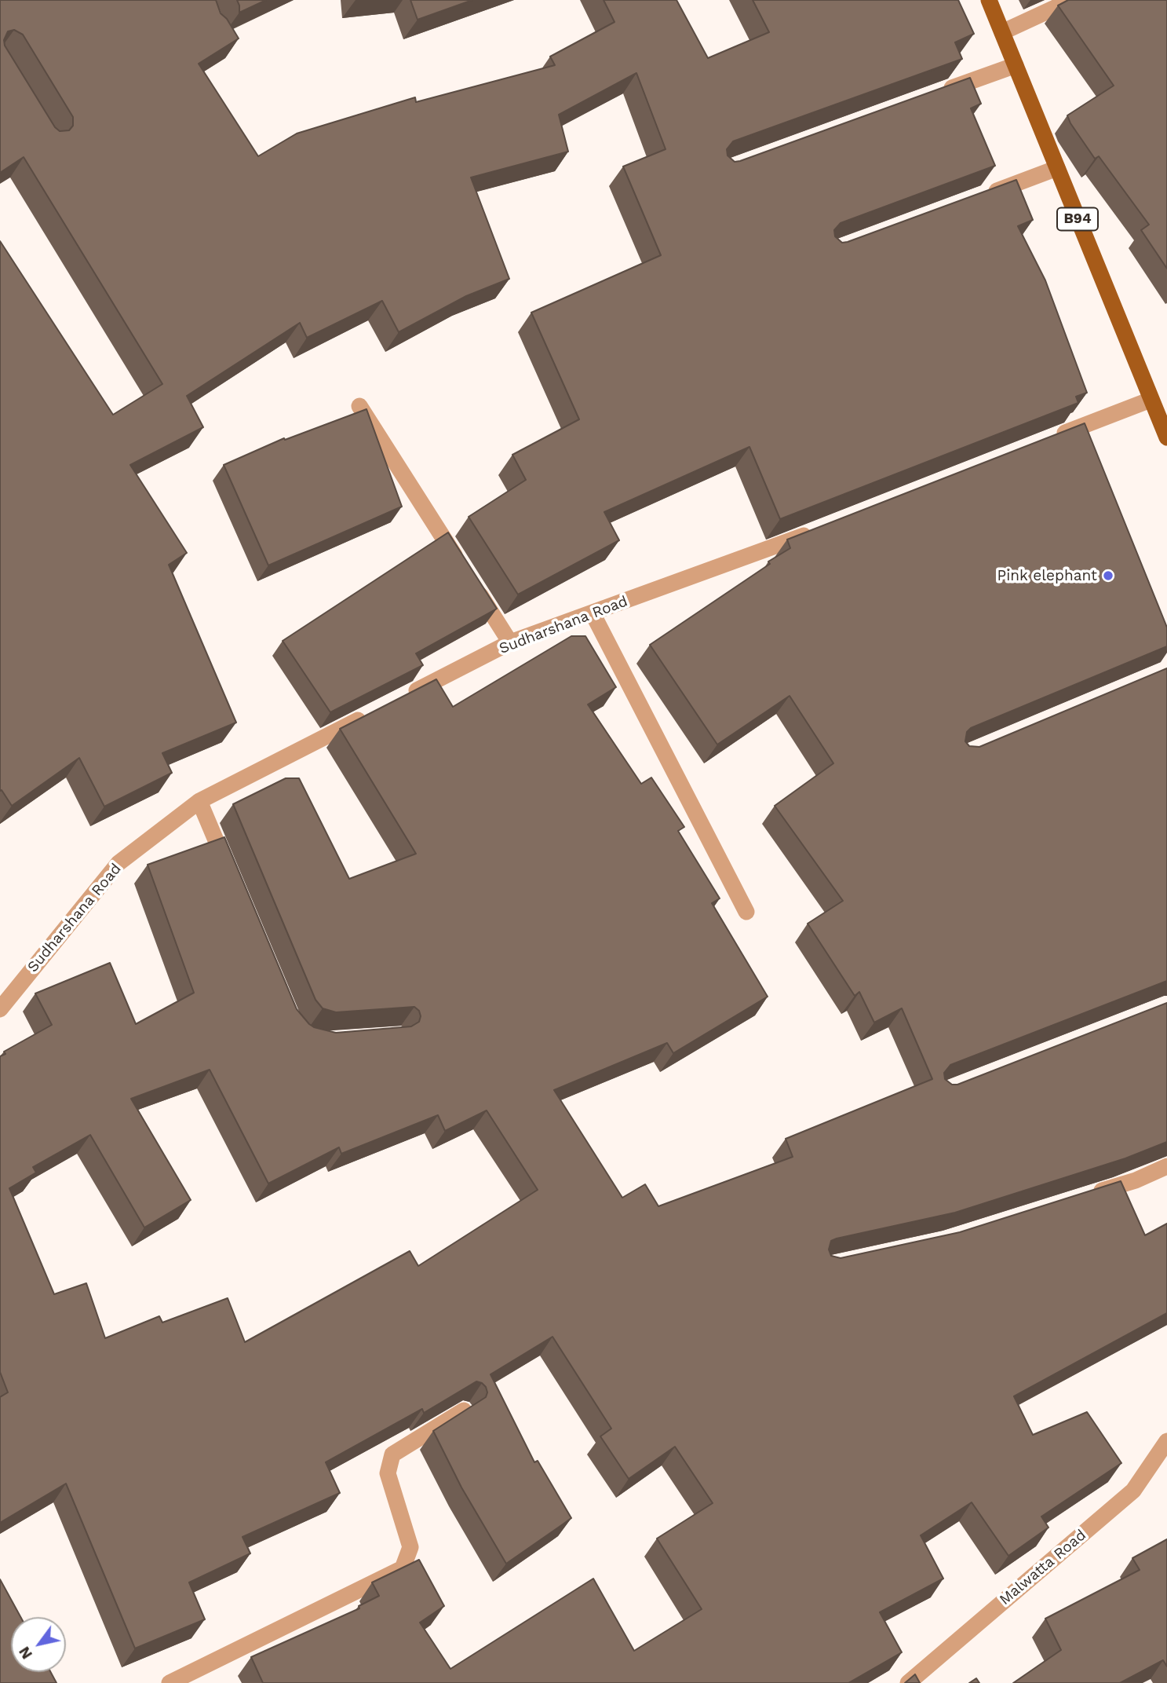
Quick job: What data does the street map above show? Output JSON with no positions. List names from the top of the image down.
{
  "streets": {
    "main road": ["B94"],
    "street": ["Sudharshana Road", "Malwatta Road"]
  },
  "places": ["Pink elephant"],
  "north": "bottom left"
}
